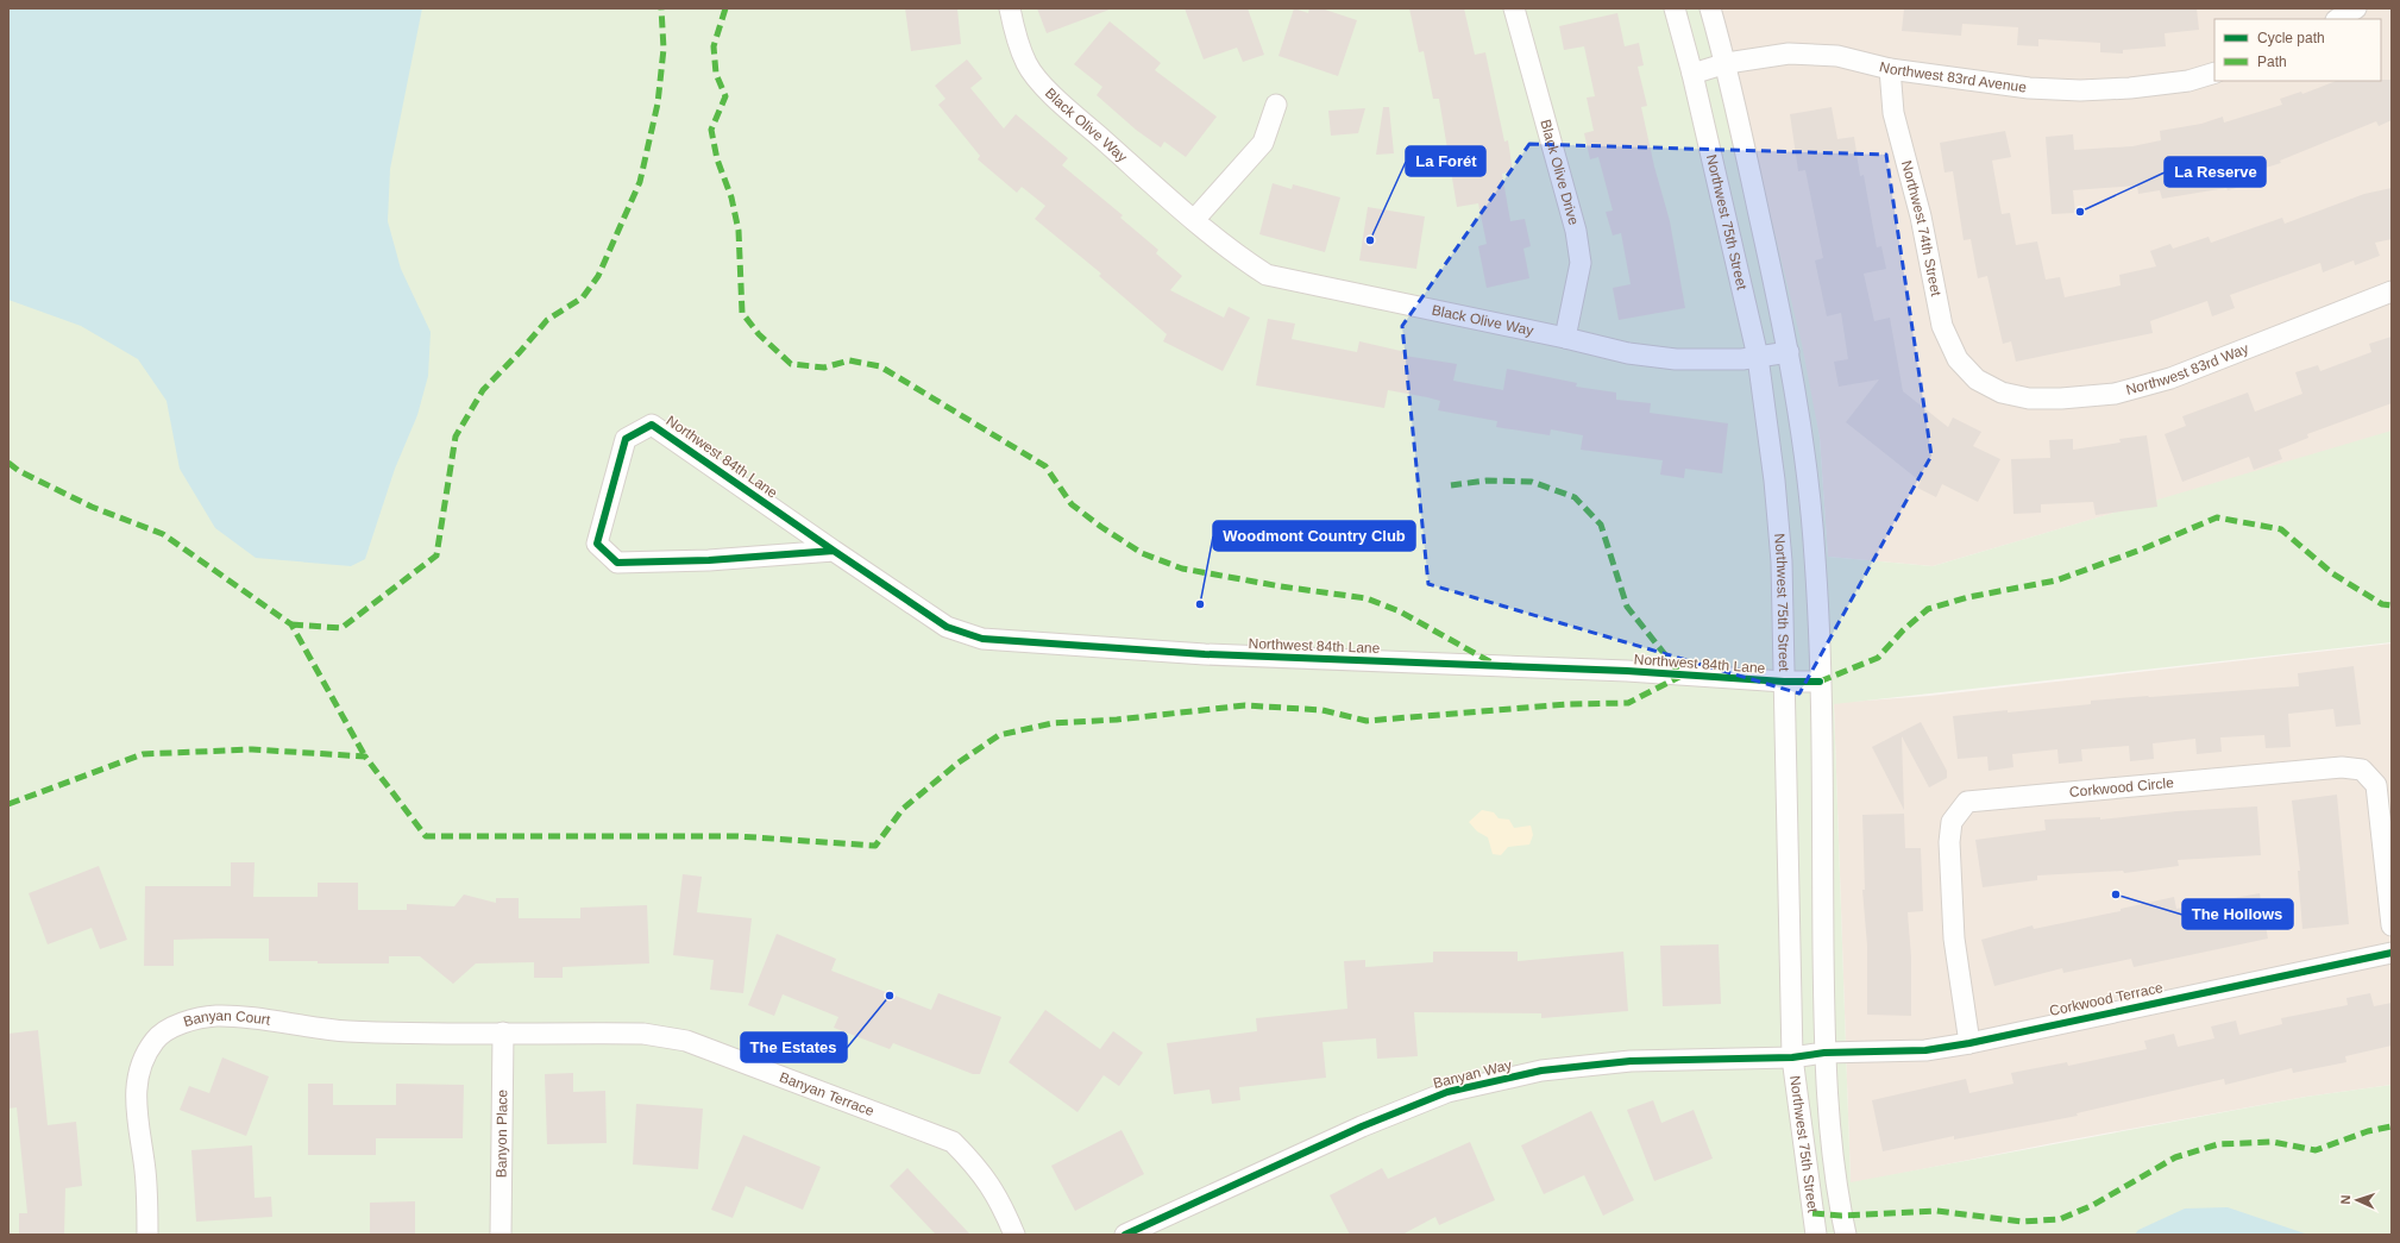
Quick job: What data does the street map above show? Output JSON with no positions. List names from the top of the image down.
{
  "streets": {
    "street": [
      "Northwest 83rd Avenue",
      "Black Olive Way",
      "Black Olive Drive",
      "Northwest 75th Street",
      "Northwest 74th Street",
      "Northwest 83rd Way",
      "Northwest 84th Lane",
      "Corkwood Circle",
      "Corkwood Terrace",
      "Banyan Court",
      "Banyan Way",
      "Banyan Terrace",
      "Banyon Place"
    ]
  },
  "crossings": [
    ["Northwest 83rd Avenue", "Northwest 75th Street"],
    ["Northwest 83rd Avenue", "Northwest 74th Street"],
    ["Black Olive Way", "Black Olive Drive"],
    ["Black Olive Way", "Northwest 75th Street"],
    ["Northwest 75th Street", "Northwest 84th Lane"],
    ["Northwest 75th Street", "Corkwood Terrace"],
    ["Northwest 75th Street", "Banyan Way"],
    ["Northwest 74th Street", "Northwest 83rd Way"],
    ["Corkwood Circle", "Corkwood Terrace"],
    ["Corkwood Terrace", "Banyan Way"],
    ["Banyan Court", "Banyan Terrace"],
    ["Banyan Court", "Banyon Place"],
    ["Banyan Terrace", "Banyon Place"]
  ],
  "places": [
    "La Reserve",
    "La Forét",
    "Woodmont Country Club",
    "The Hollows",
    "The Estates"
  ],
  "legend": ["Cycle path", "Path"],
  "north": "left"
}
